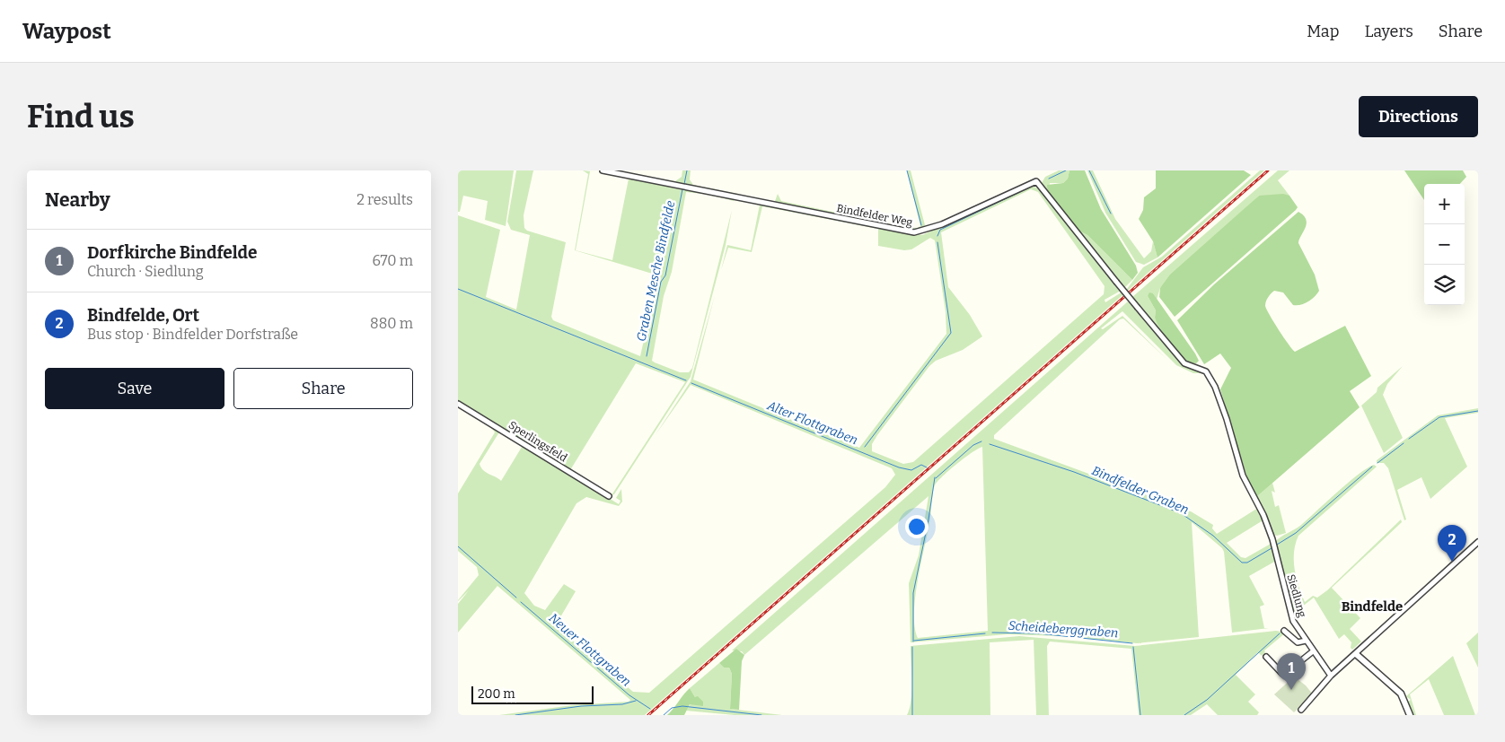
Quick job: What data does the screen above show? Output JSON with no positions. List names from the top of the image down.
{
  "streets": {
    "street": ["Bindfelder Weg", "Sperlingsfeld", "Siedlung"]
  },
  "crossings": [
    ["Bindfelder Weg", "Siedlung"]
  ],
  "districts": ["Bindfelde"],
  "water": [
    "Graben Mesche Bindfelde",
    "Alter Flottgraben",
    "Bindfelder Graben",
    "Scheideberggraben",
    "Neuer Flottgraben"
  ],
  "scale_bar": "200 m",
  "page": {
    "header": "Waypost",
    "nav": ["Map", "Layers", "Share"],
    "buttons": [
      "Directions",
      ["Save", "Share"]
    ],
    "title": "Find us",
    "heading": ["Nearby", "2 results"],
    "map_buttons": ["+", "−"],
    "list": [
      {
        "mark": "1",
        "name": "Dorfkirche Bindfelde",
        "note": "Church · Siedlung",
        "value": "670 m"
      },
      {
        "mark": "2",
        "name": "Bindfelde, Ort",
        "note": "Bus stop · Bindfelder Dorfstraße",
        "value": "880 m"
      }
    ],
    "pins": ["2", "1"],
    "scale": "200 m"
  }
}
